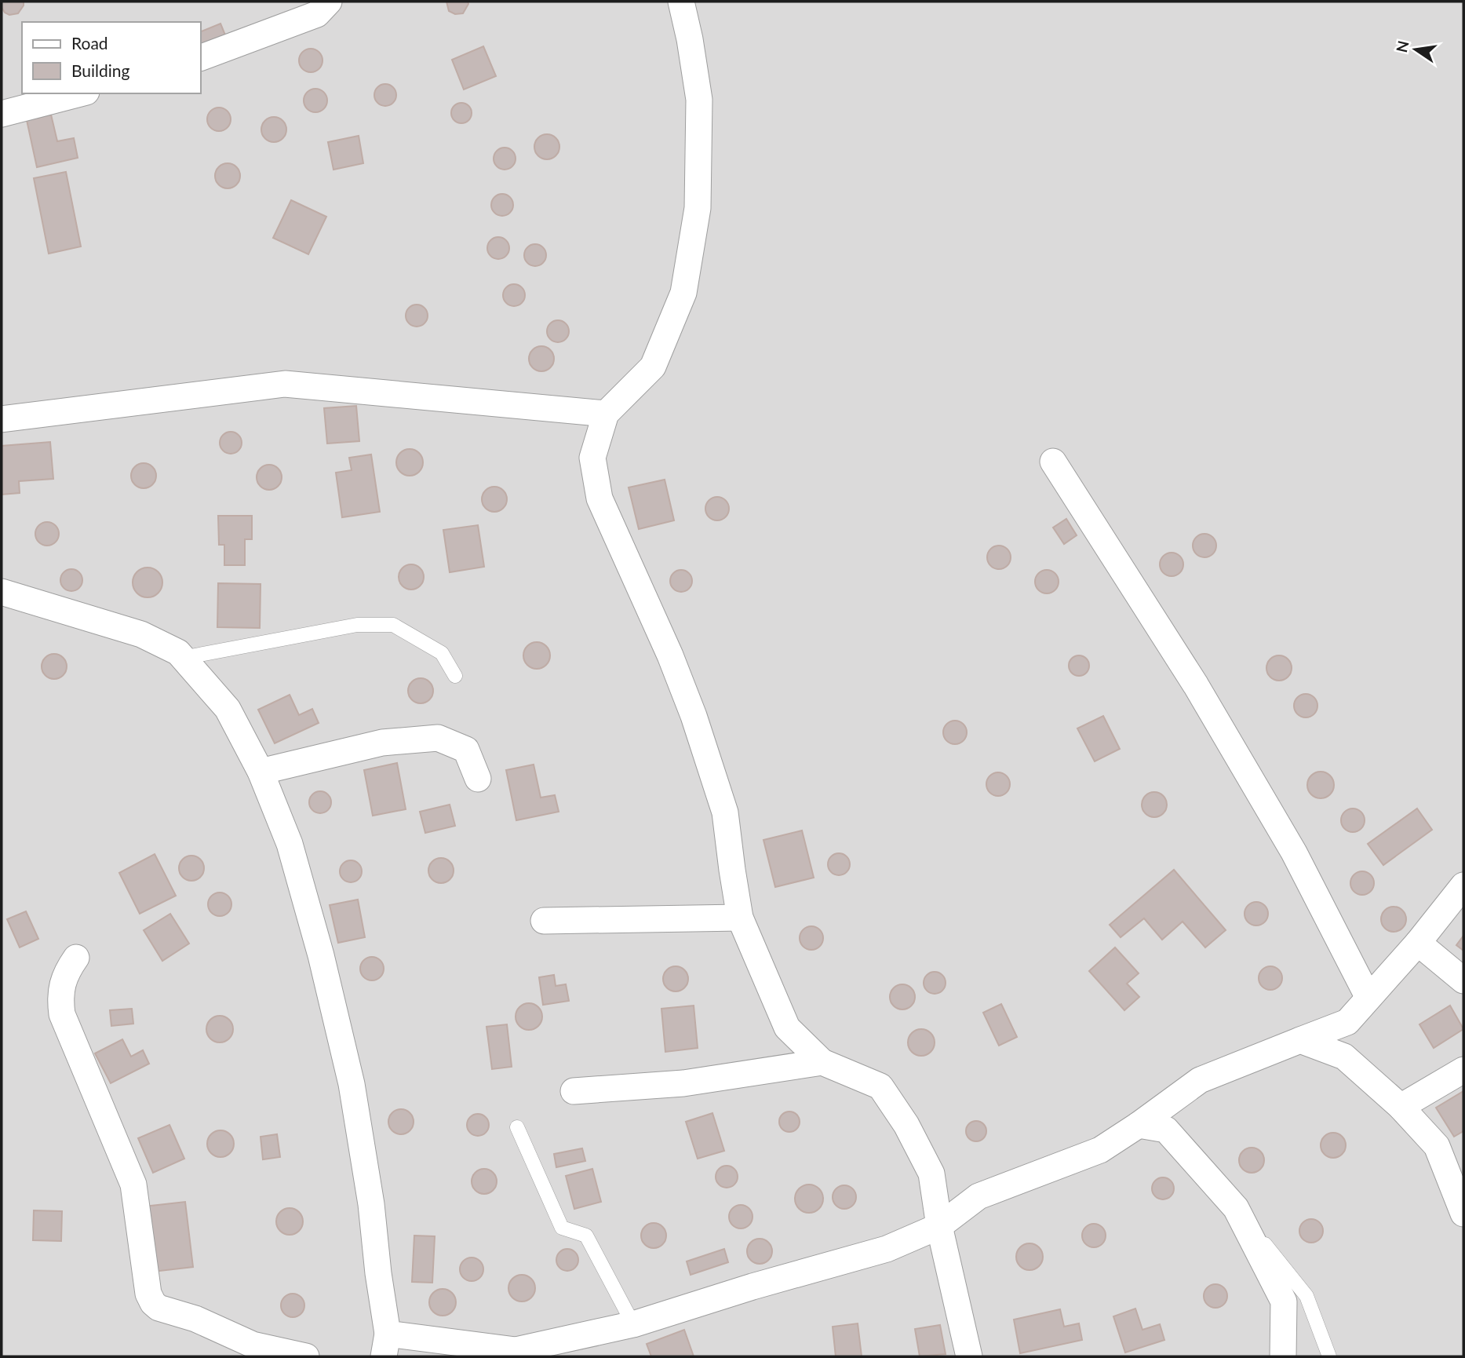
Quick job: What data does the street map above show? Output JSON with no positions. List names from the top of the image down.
{
  "legend": ["Road", "Building"],
  "north": "left"
}
